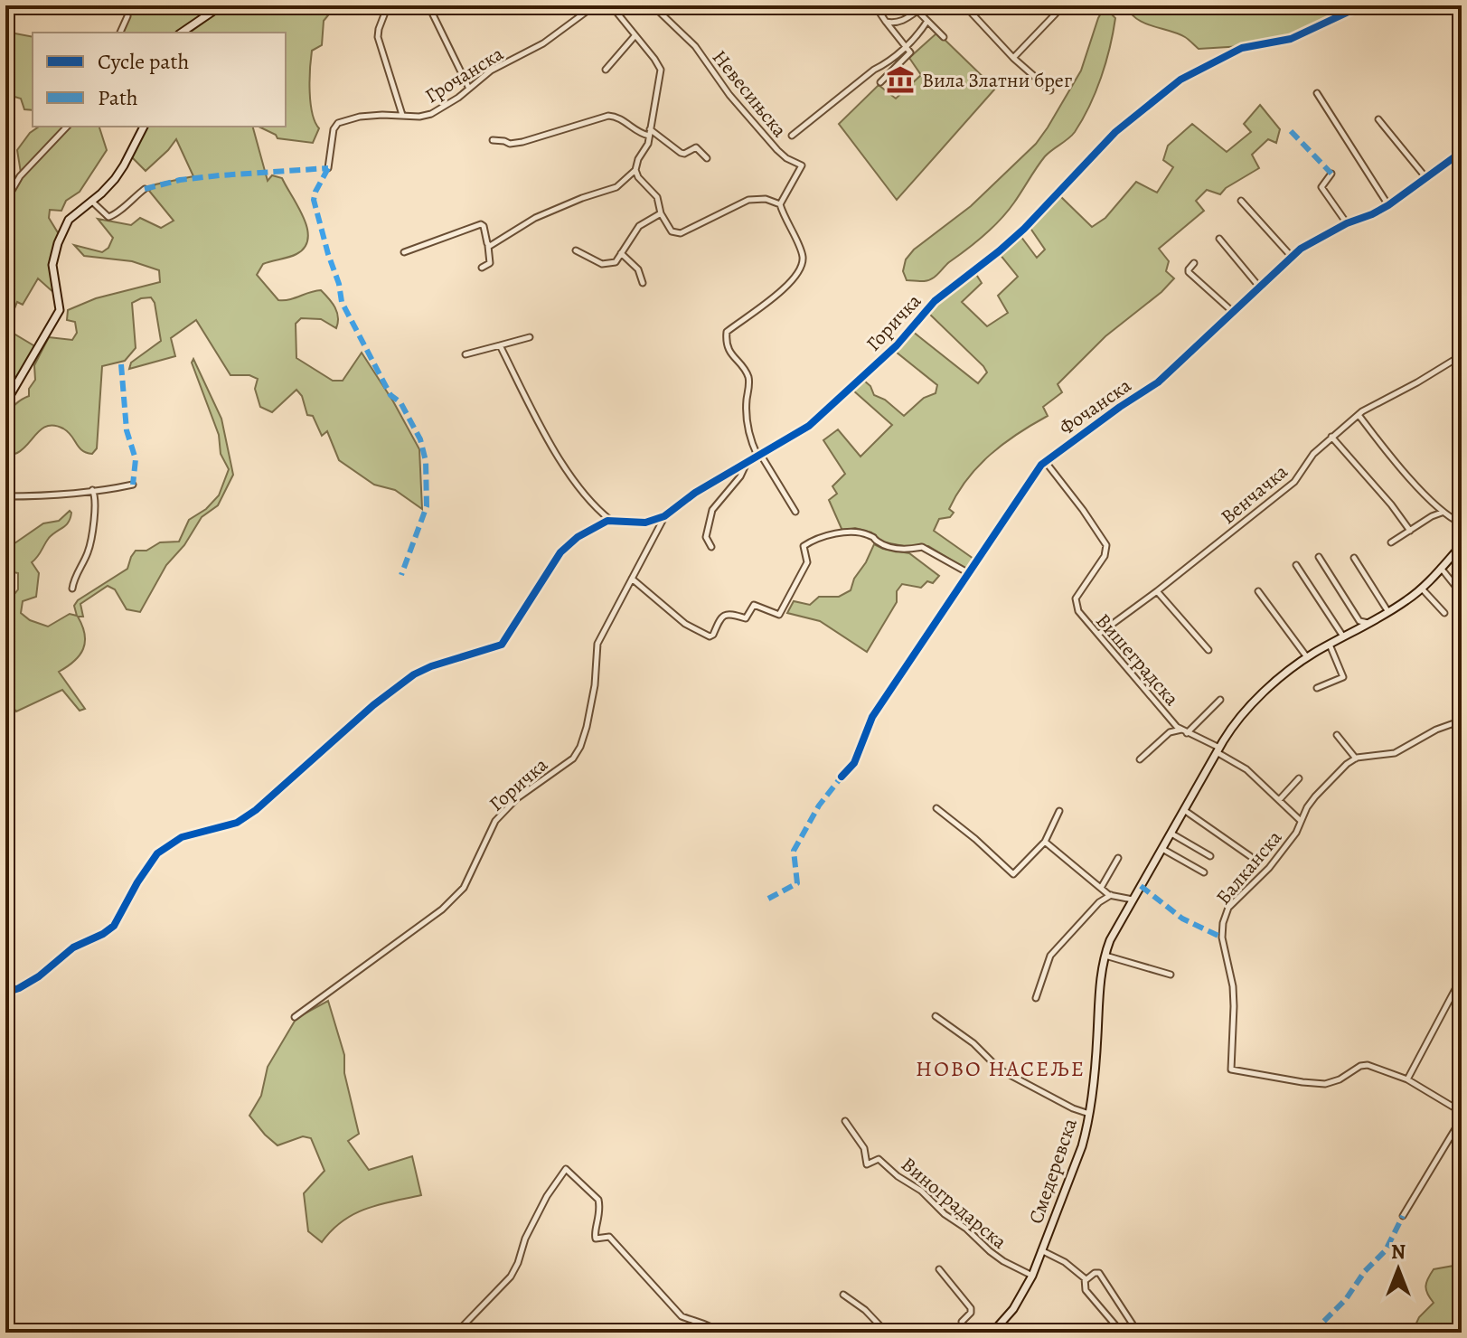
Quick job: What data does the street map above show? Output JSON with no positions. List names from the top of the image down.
{
  "streets": {
    "main road": ["Смедеревска"],
    "street": [
      "Грочанска",
      "Невесињска",
      "Горичка",
      "Фочанска",
      "Венчачка",
      "Вишеградска",
      "Балканска",
      "Виноградарска"
    ]
  },
  "crossings": [
    ["Фочанска", "Вишеградска"],
    ["Венчачка", "Вишеградска"],
    ["Вишеградска", "Балканска"],
    ["Вишеградска", "Смедеревска"],
    ["Смедеревска", "Виноградарска"]
  ],
  "districts": ["НОВО НАСЕЉЕ"],
  "places": {
    "museum": ["Вила Златни брег"]
  },
  "legend": ["Cycle path", "Path"],
  "north": "top"
}
